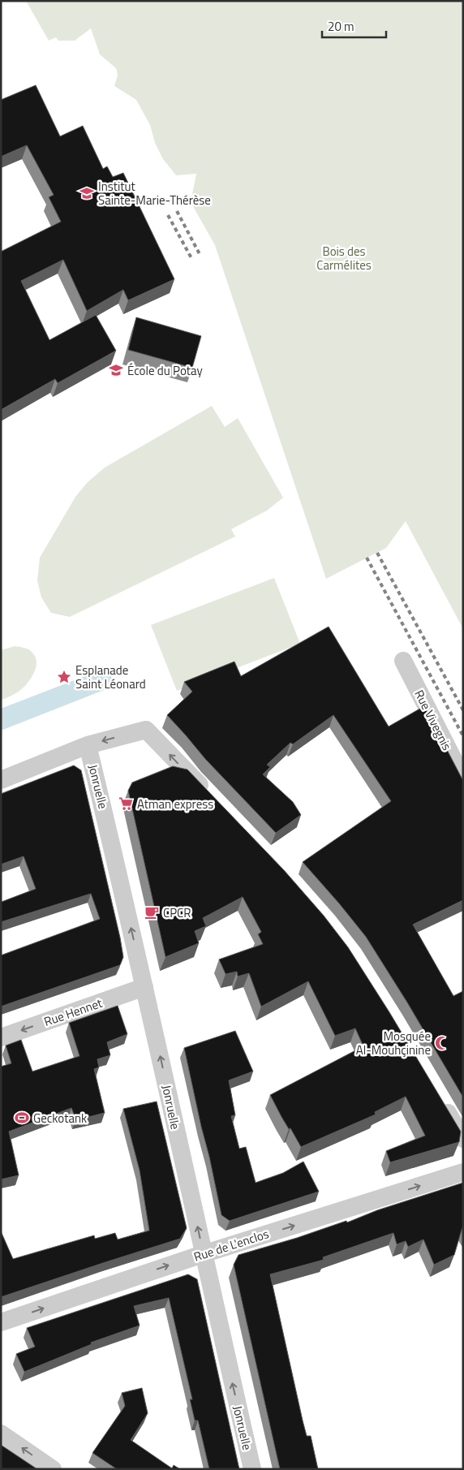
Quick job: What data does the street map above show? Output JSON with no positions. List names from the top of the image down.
{
  "streets": {
    "street": [
      "Rue Vivegnis",
      "Jonruelle",
      "Rue Hennet",
      "Rue de L'enclos"
    ]
  },
  "crossings": [
    ["Jonruelle", "Rue Hennet"],
    ["Jonruelle", "Rue de L'enclos"]
  ],
  "one_way": ["Jonruelle", "Rue Hennet", "Rue de L'enclos"],
  "parks": ["Bois des Carmélites"],
  "places": {
    "school or university": ["Institut Sainte-Marie-Thérèse", "École du Potay"],
    "place": ["Esplanade Saint Léonard"],
    "supermarket": ["Atman express"],
    "cafe": ["CPCR"],
    "mosque": ["Mosquée Al-Mouhçinine"],
    "sports": ["Geckotank"]
  },
  "scale_bar": "20 m"
}
